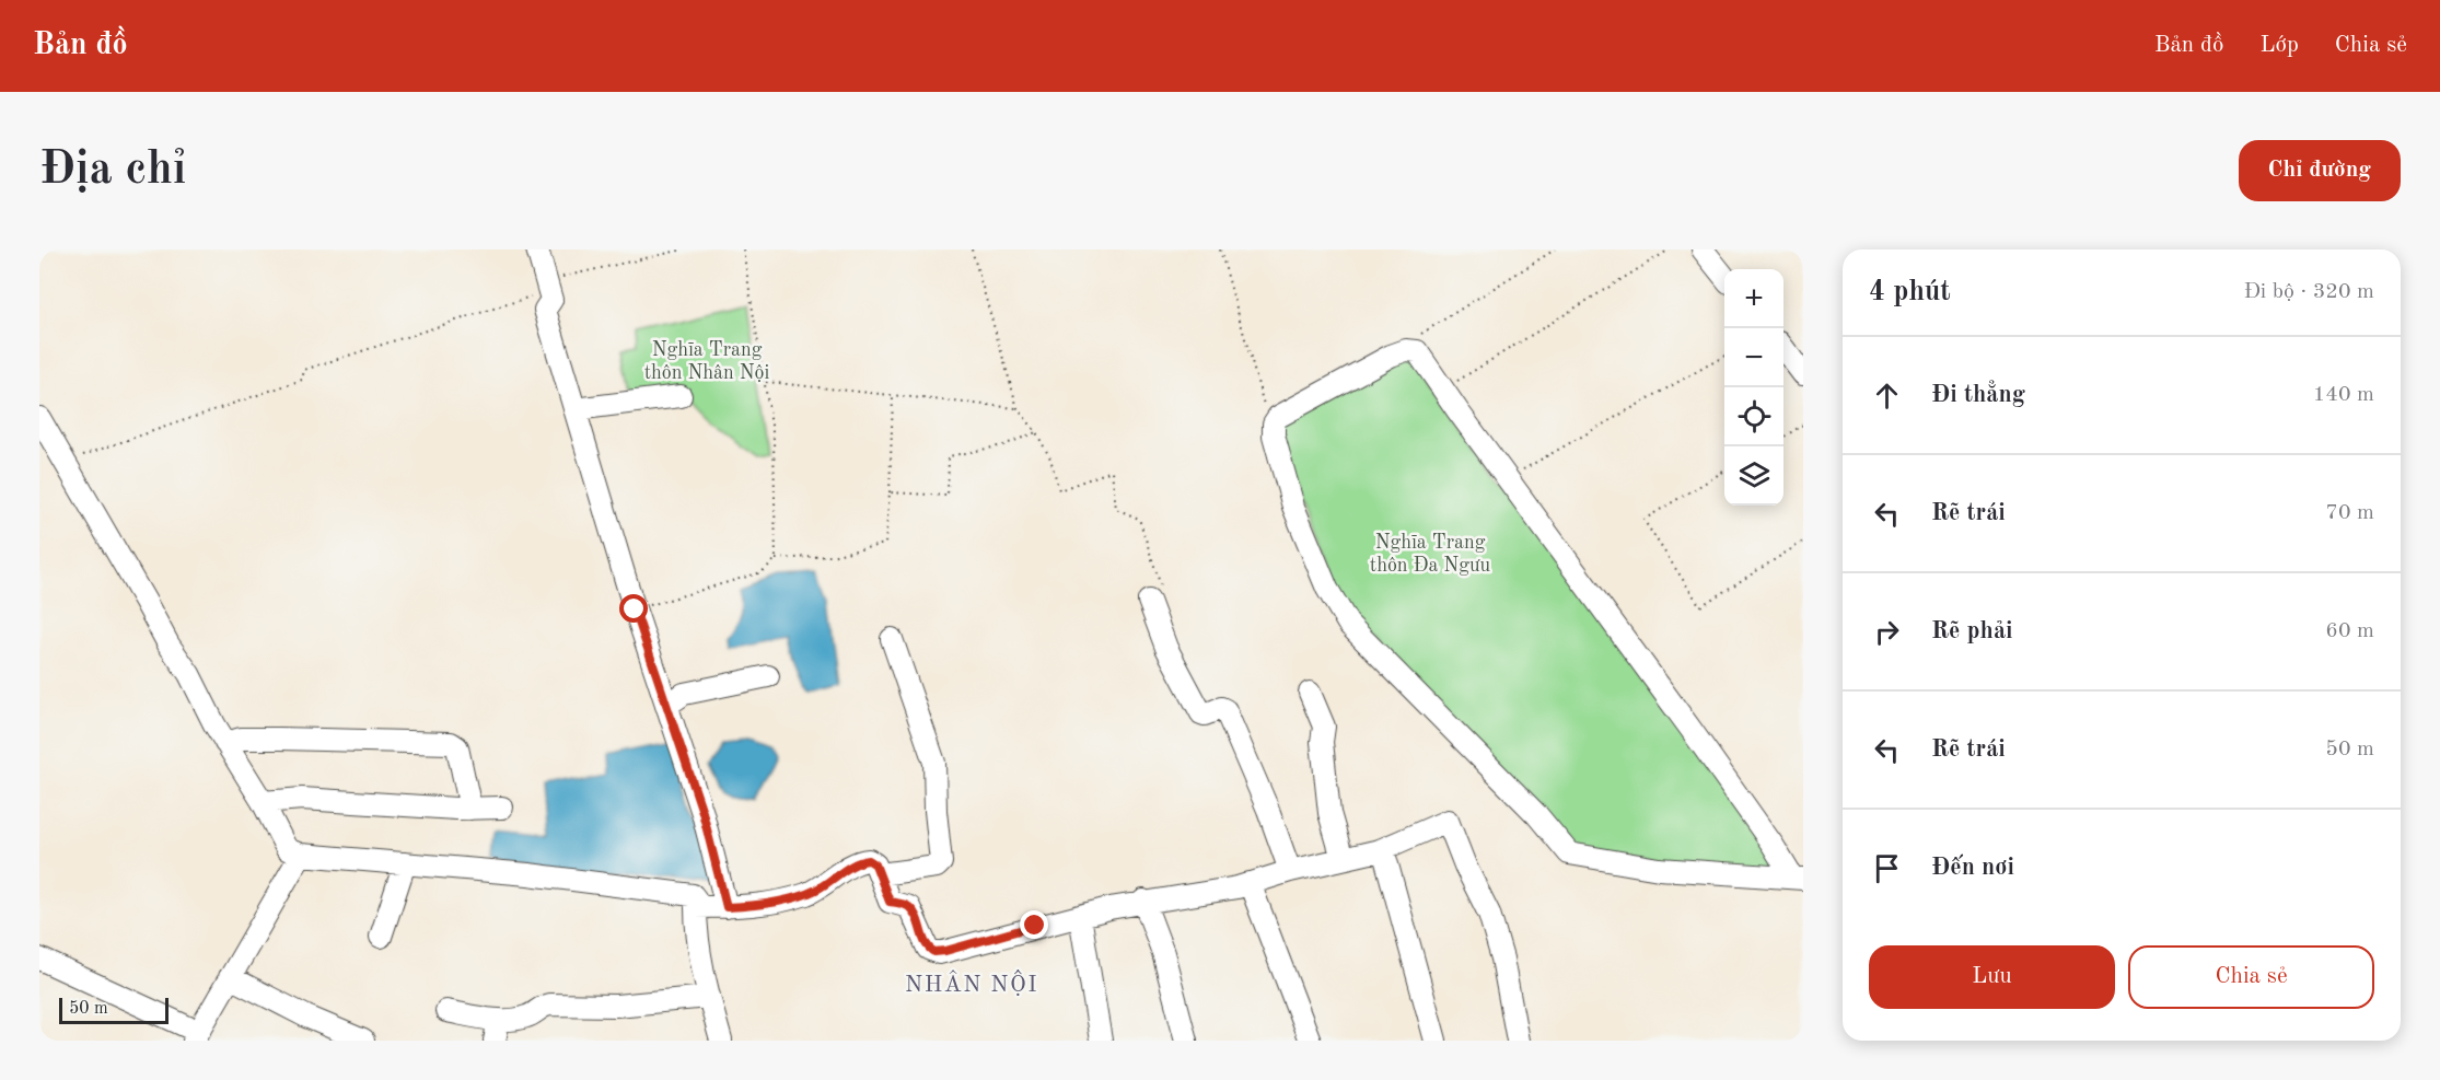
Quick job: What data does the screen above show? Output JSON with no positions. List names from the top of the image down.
{
  "districts": ["NHÂN NỘI"],
  "parks": ["Nghĩa Trang thôn Nhân Nội", "Nghĩa Trang thôn Đa Ngưu"],
  "scale_bar": "50 m",
  "page": {
    "header": "Bản đồ",
    "nav": ["Bản đồ", "Lớp", "Chia sẻ"],
    "buttons": [
      "Chỉ đường",
      ["Lưu", "Chia sẻ"]
    ],
    "title": "Địa chỉ",
    "heading": ["4 phút", "Đi bộ · 320 m"],
    "map_buttons": ["+", "−"],
    "list": [
      ["Đi thẳng", "140 m"],
      ["Rẽ trái", "70 m"],
      ["Rẽ phải", "60 m"],
      ["Rẽ trái", "50 m"],
      "Đến nơi"
    ],
    "scale": "50 m"
  }
}
